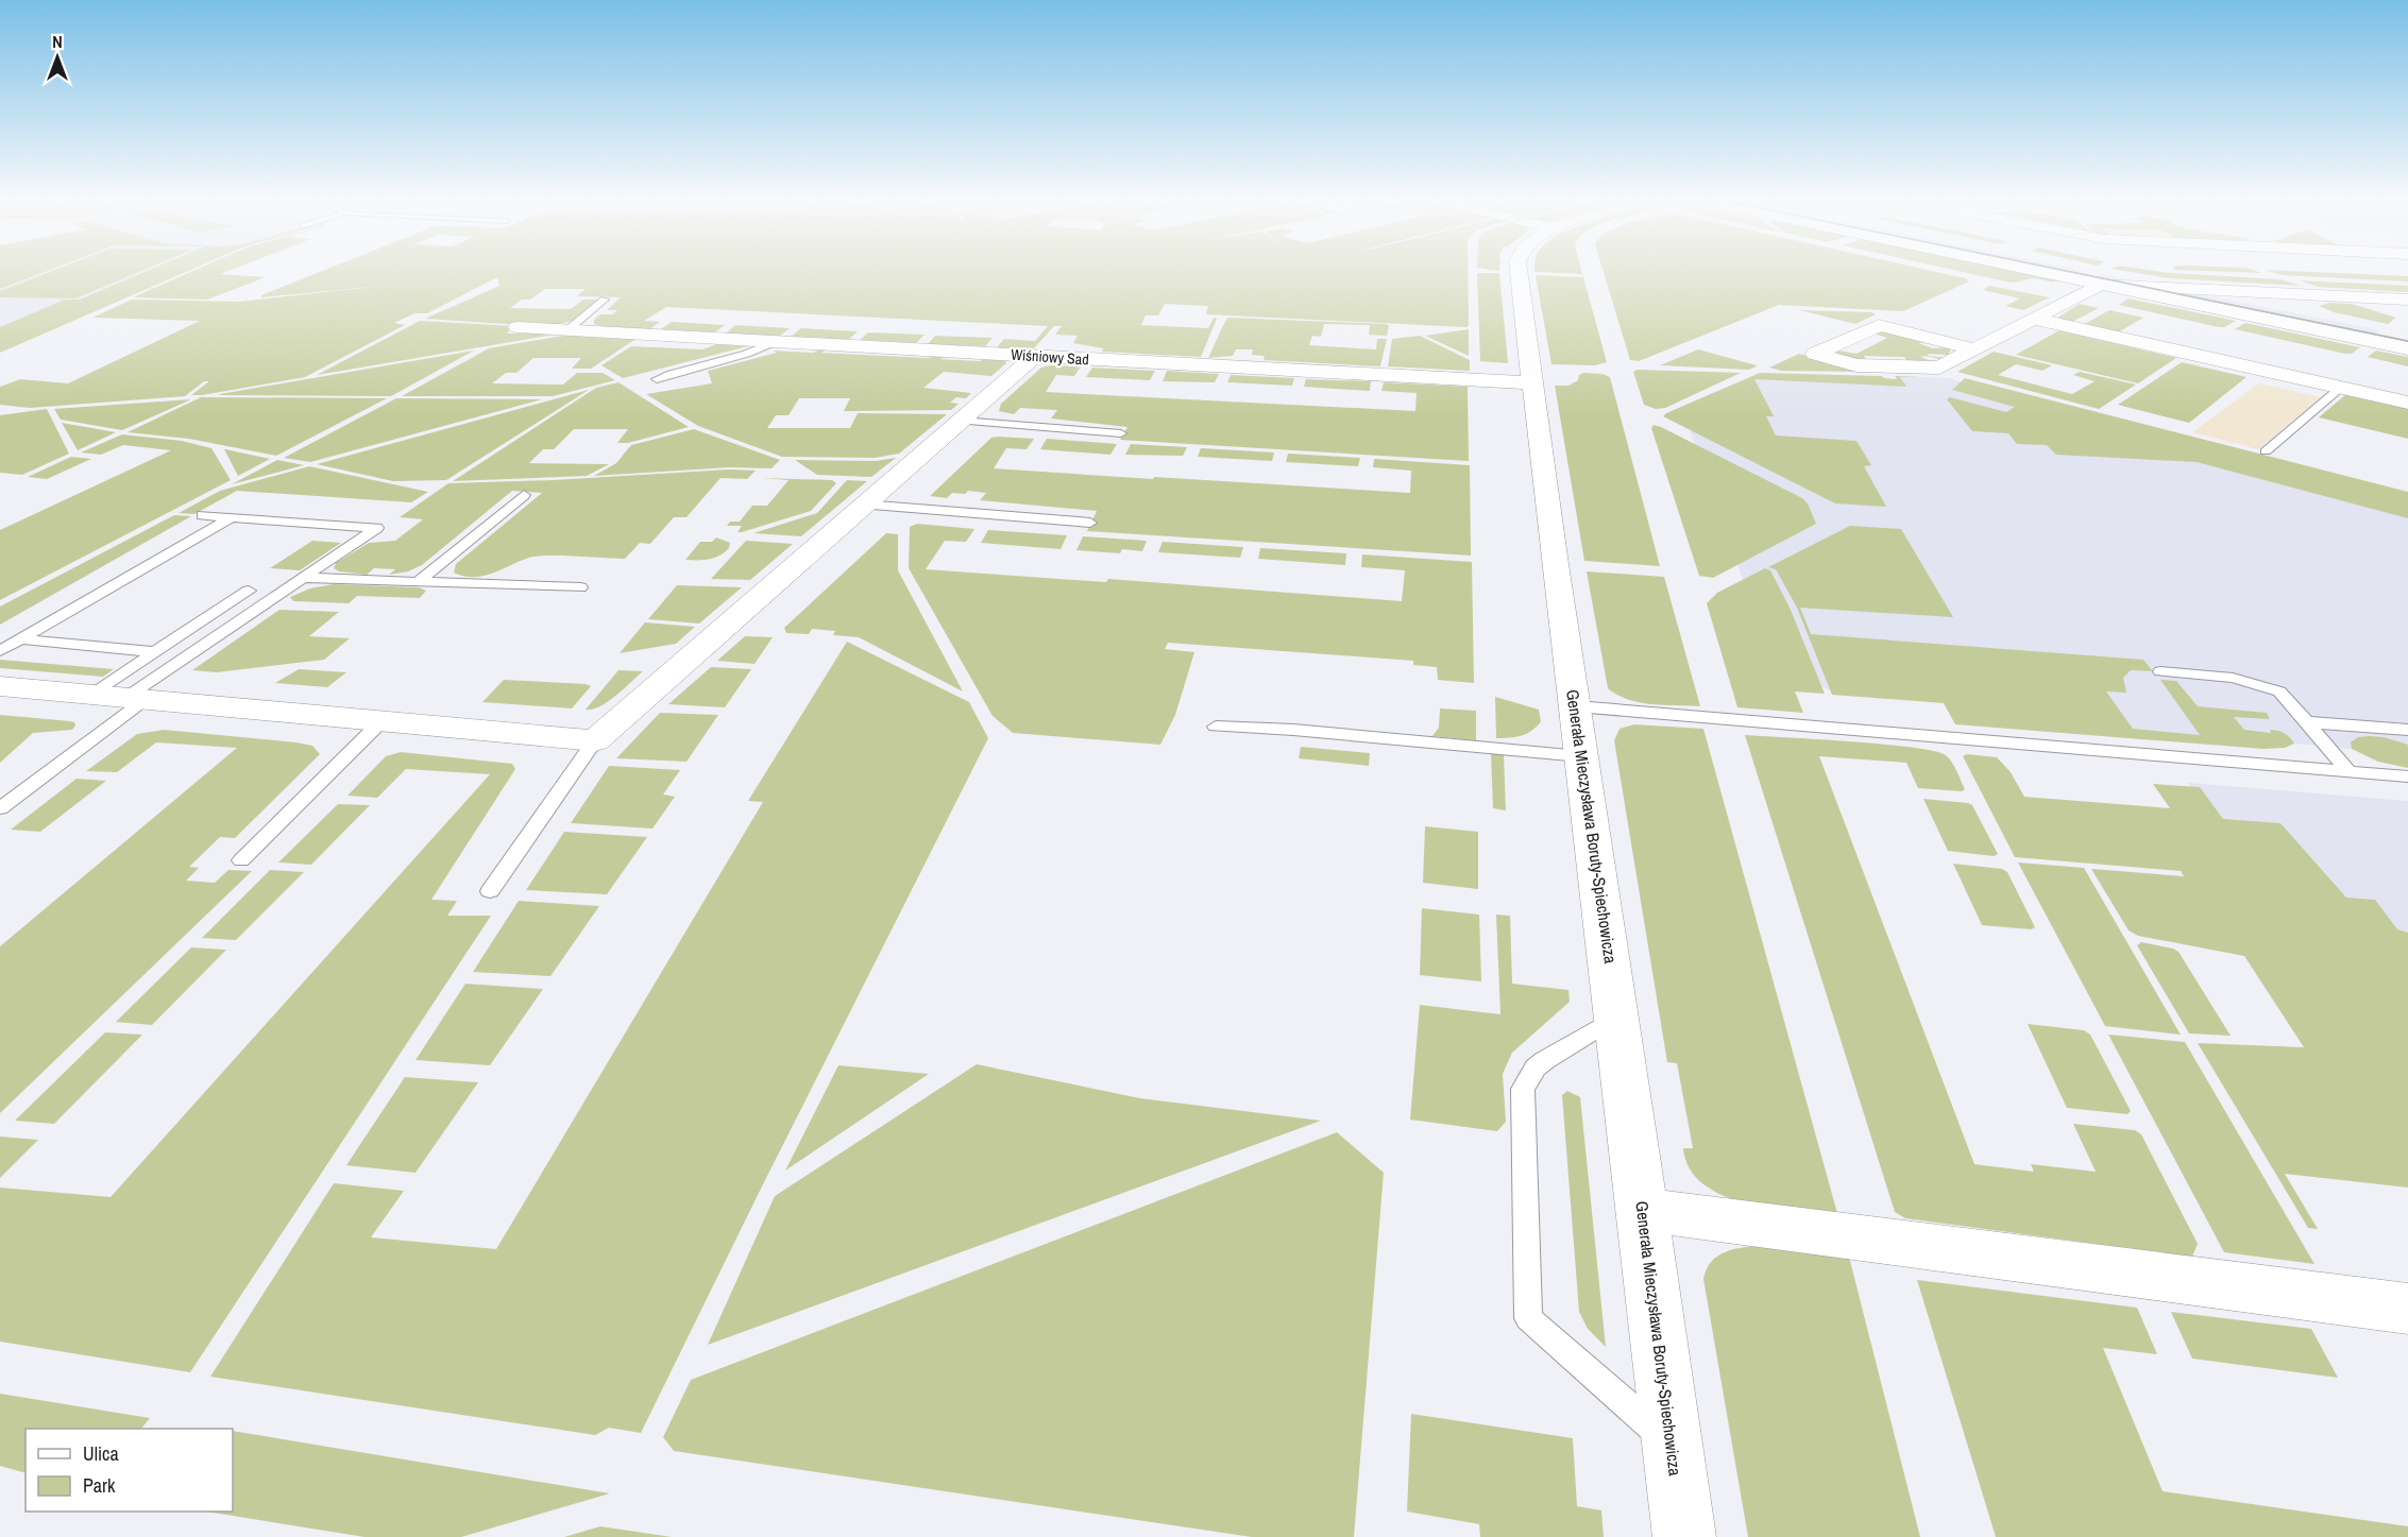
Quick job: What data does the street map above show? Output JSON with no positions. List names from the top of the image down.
{
  "streets": {
    "street": ["Wiśniowy Sad", "Generała Mieczysława Boruty-Spiechowicza"]
  },
  "crossings": [
    ["Wiśniowy Sad", "Generała Mieczysława Boruty-Spiechowicza"]
  ],
  "legend": ["Ulica", "Park"],
  "north": "top"
}
